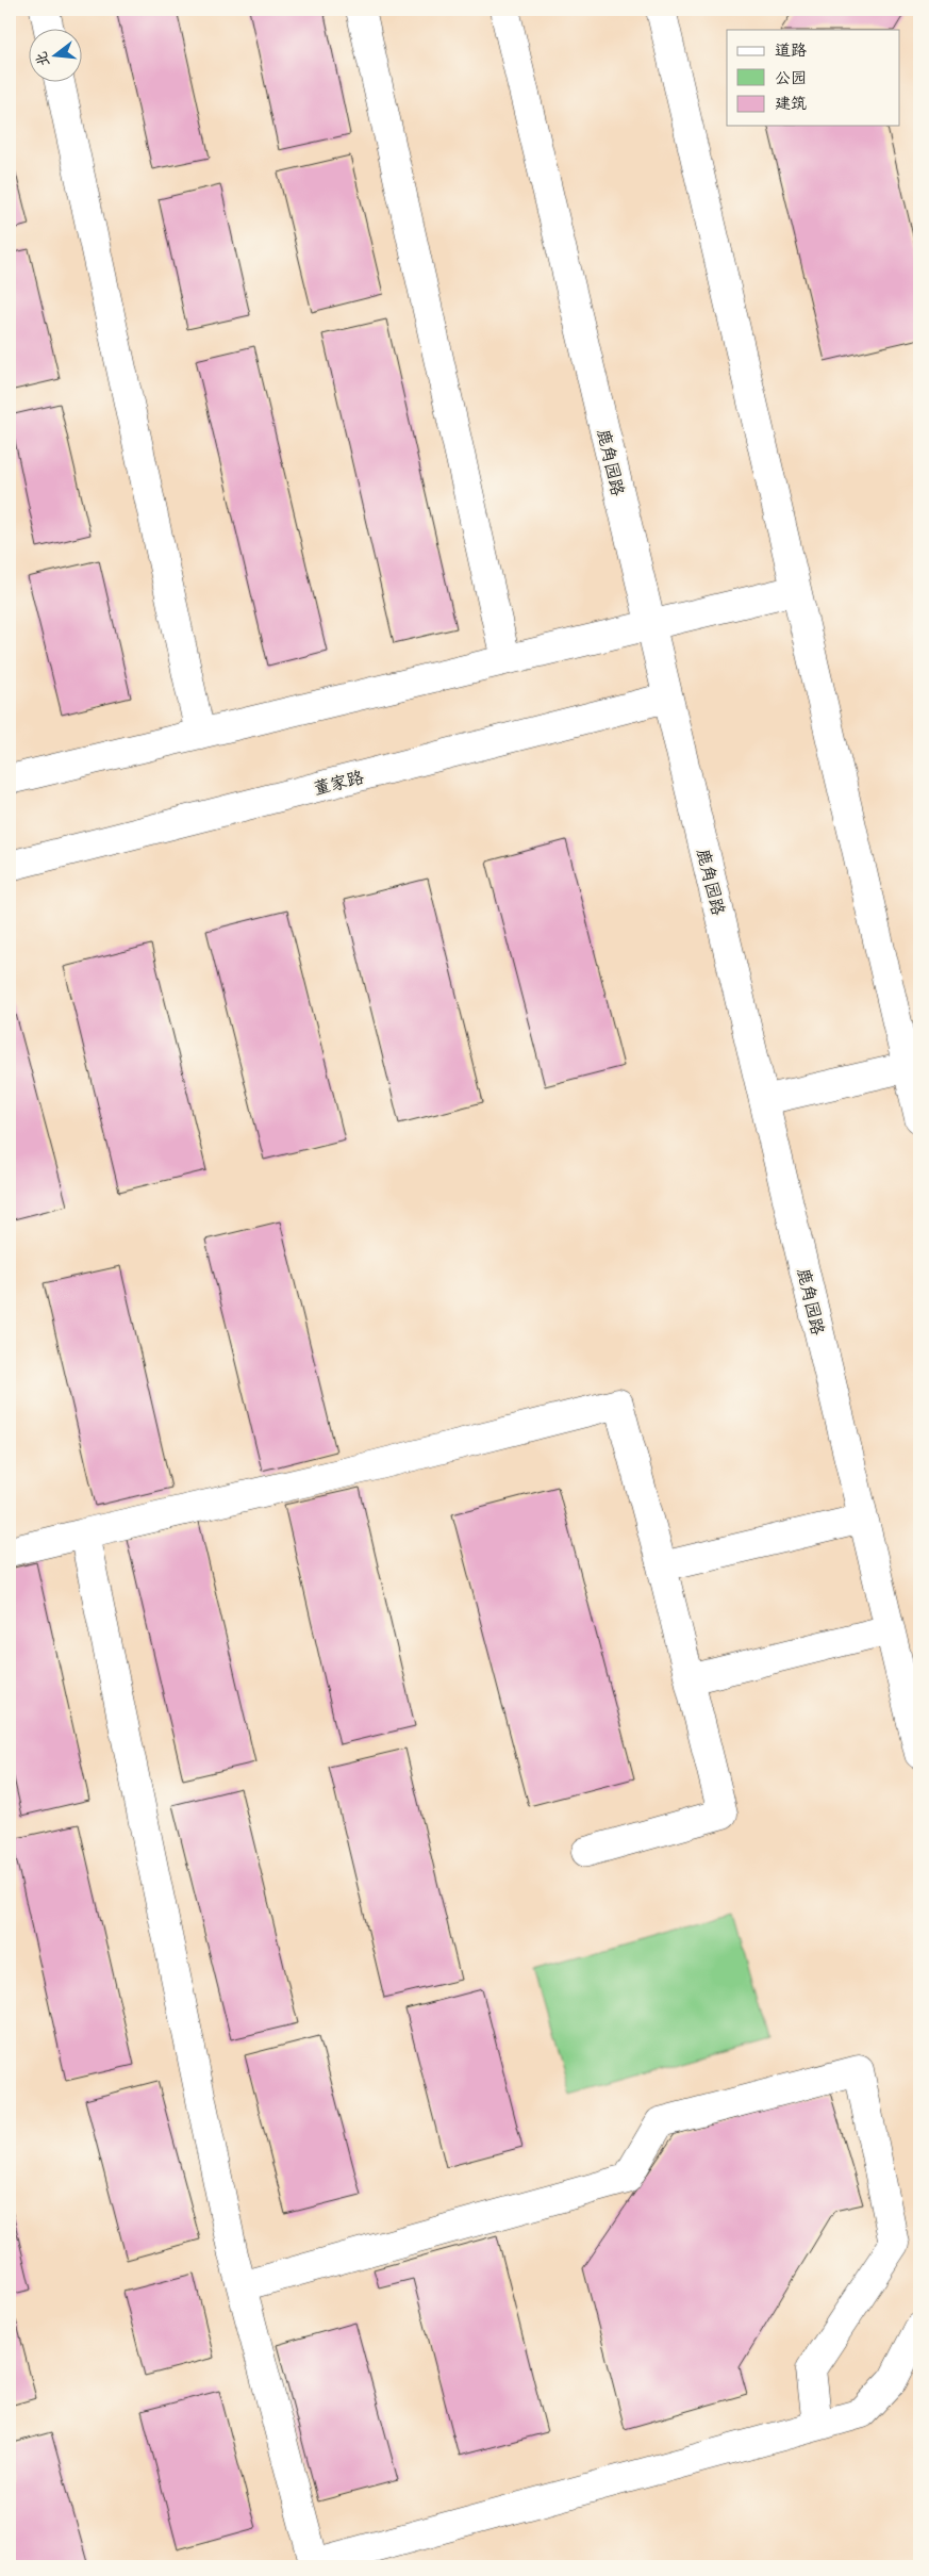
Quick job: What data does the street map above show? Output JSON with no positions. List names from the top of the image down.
{
  "streets": {
    "street": ["鹿角园路", "董家路"]
  },
  "crossings": [
    ["鹿角园路", "董家路"]
  ],
  "legend": ["道路", "公园", "建筑"],
  "north": "left"
}
